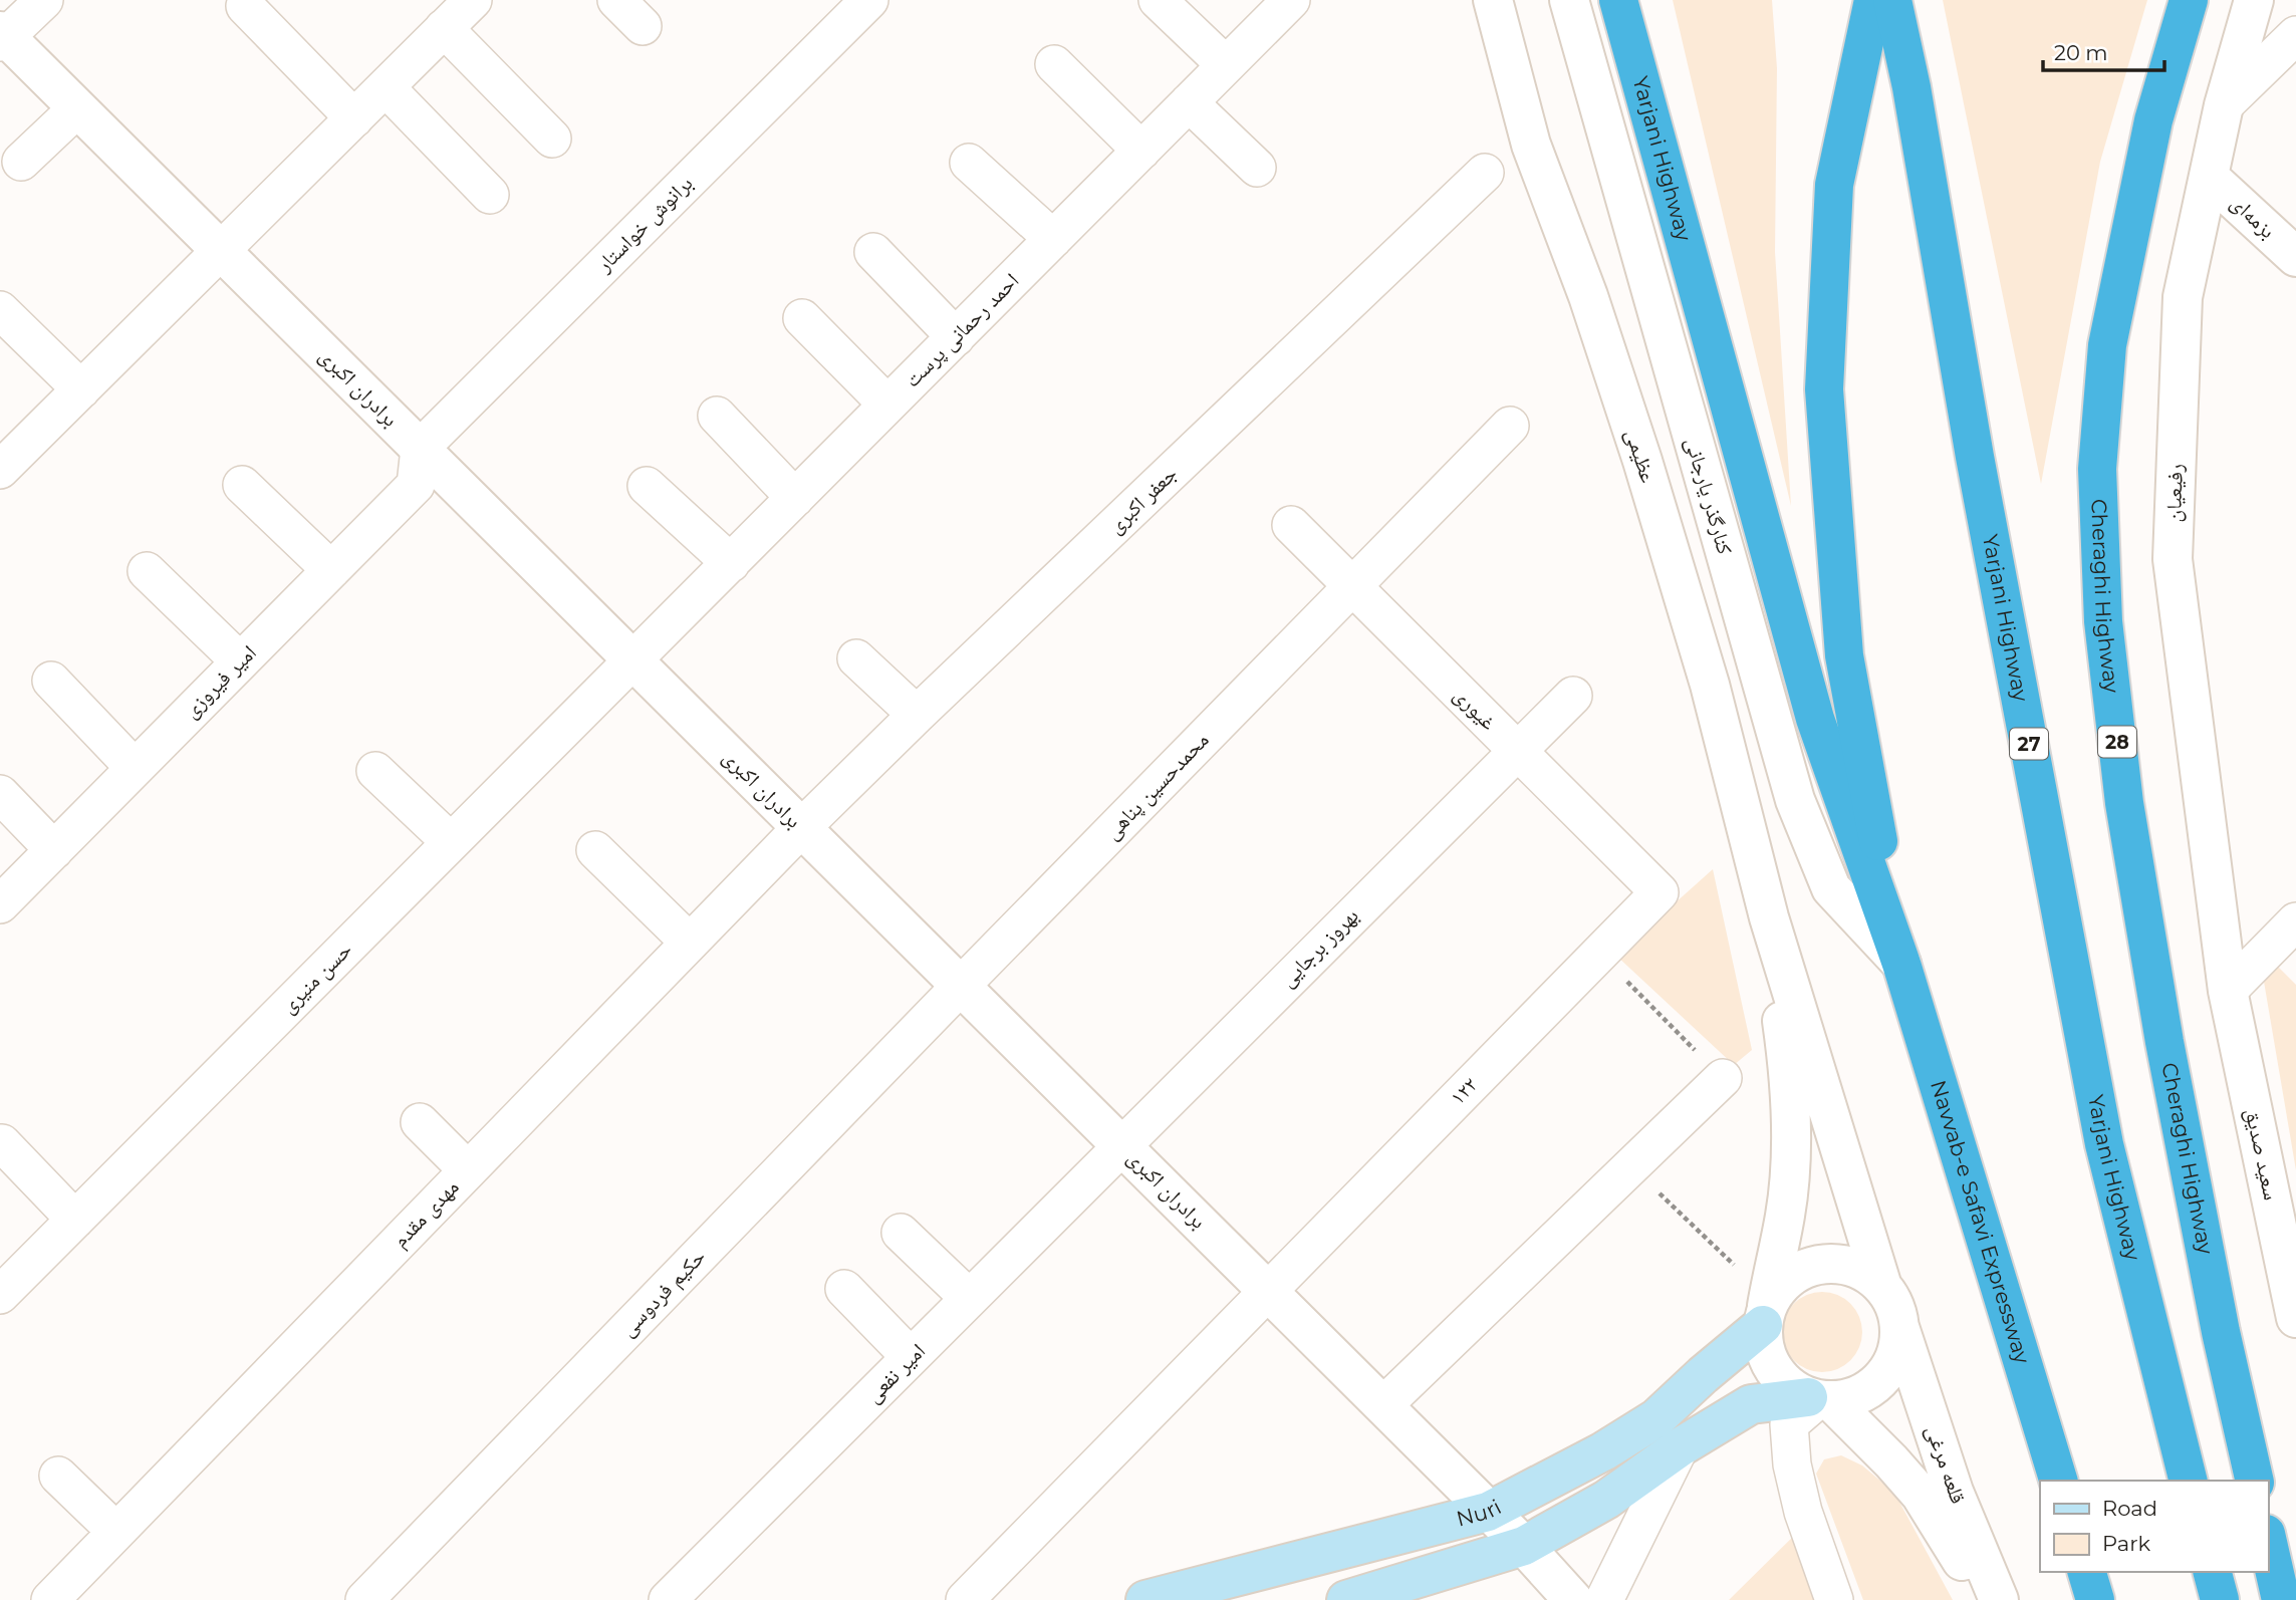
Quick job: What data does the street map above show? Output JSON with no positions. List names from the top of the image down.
{
  "streets": {
    "highway": [
      "Yarjani Highway",
      "Cheraghi Highway",
      "28",
      "27",
      "Navvab-e Safavi Expressway"
    ],
    "main road": ["Nuri"],
    "street": [
      "بزمه‌ای",
      "برانوش خواستار",
      "احمد رحمانی پرست",
      "برادران اکبری",
      "عظیمی",
      "رفیعیان",
      "کنارگذر یارجانی",
      "جعفر اکبری",
      "امیر فیروزی",
      "غیوری",
      "محمدحسین پناهی",
      "بهروز برجایی",
      "حسن منیری",
      "۱۲۲",
      "سعید صدیق",
      "مهدی مقدم",
      "حکیم فردوسی",
      "امیر نفعی",
      "قلعه مرغی"
    ]
  },
  "crossings": [
    ["Yarjani Highway", "کنارگذر یارجانی"],
    ["Yarjani Highway", "Navvab-e Safavi Expressway"],
    ["بزمه‌ای", "رفیعیان"],
    ["برانوش خواستار", "برادران اکبری"],
    ["برانوش خواستار", "امیر فیروزی"],
    ["احمد رحمانی پرست", "برادران اکبری"],
    ["احمد رحمانی پرست", "حسن منیری"],
    ["برادران اکبری", "جعفر اکبری"],
    ["برادران اکبری", "امیر فیروزی"],
    ["برادران اکبری", "محمدحسین پناهی"],
    ["برادران اکبری", "بهروز برجایی"],
    ["برادران اکبری", "حسن منیری"],
    ["برادران اکبری", "۱۲۲"],
    ["برادران اکبری", "مهدی مقدم"],
    ["برادران اکبری", "حکیم فردوسی"],
    ["برادران اکبری", "امیر نفعی"],
    ["برادران اکبری", "Nuri"],
    ["رفیعیان", "سعید صدیق"],
    ["کنارگذر یارجانی", "Navvab-e Safavi Expressway"],
    ["جعفر اکبری", "مهدی مقدم"],
    ["غیوری", "محمدحسین پناهی"],
    ["غیوری", "بهروز برجایی"],
    ["غیوری", "۱۲۲"],
    ["محمدحسین پناهی", "حکیم فردوسی"],
    ["بهروز برجایی", "امیر نفعی"],
    ["قلعه مرغی", "Nuri"]
  ],
  "legend": ["Road", "Park"],
  "scale_bar": "20 m"
}
